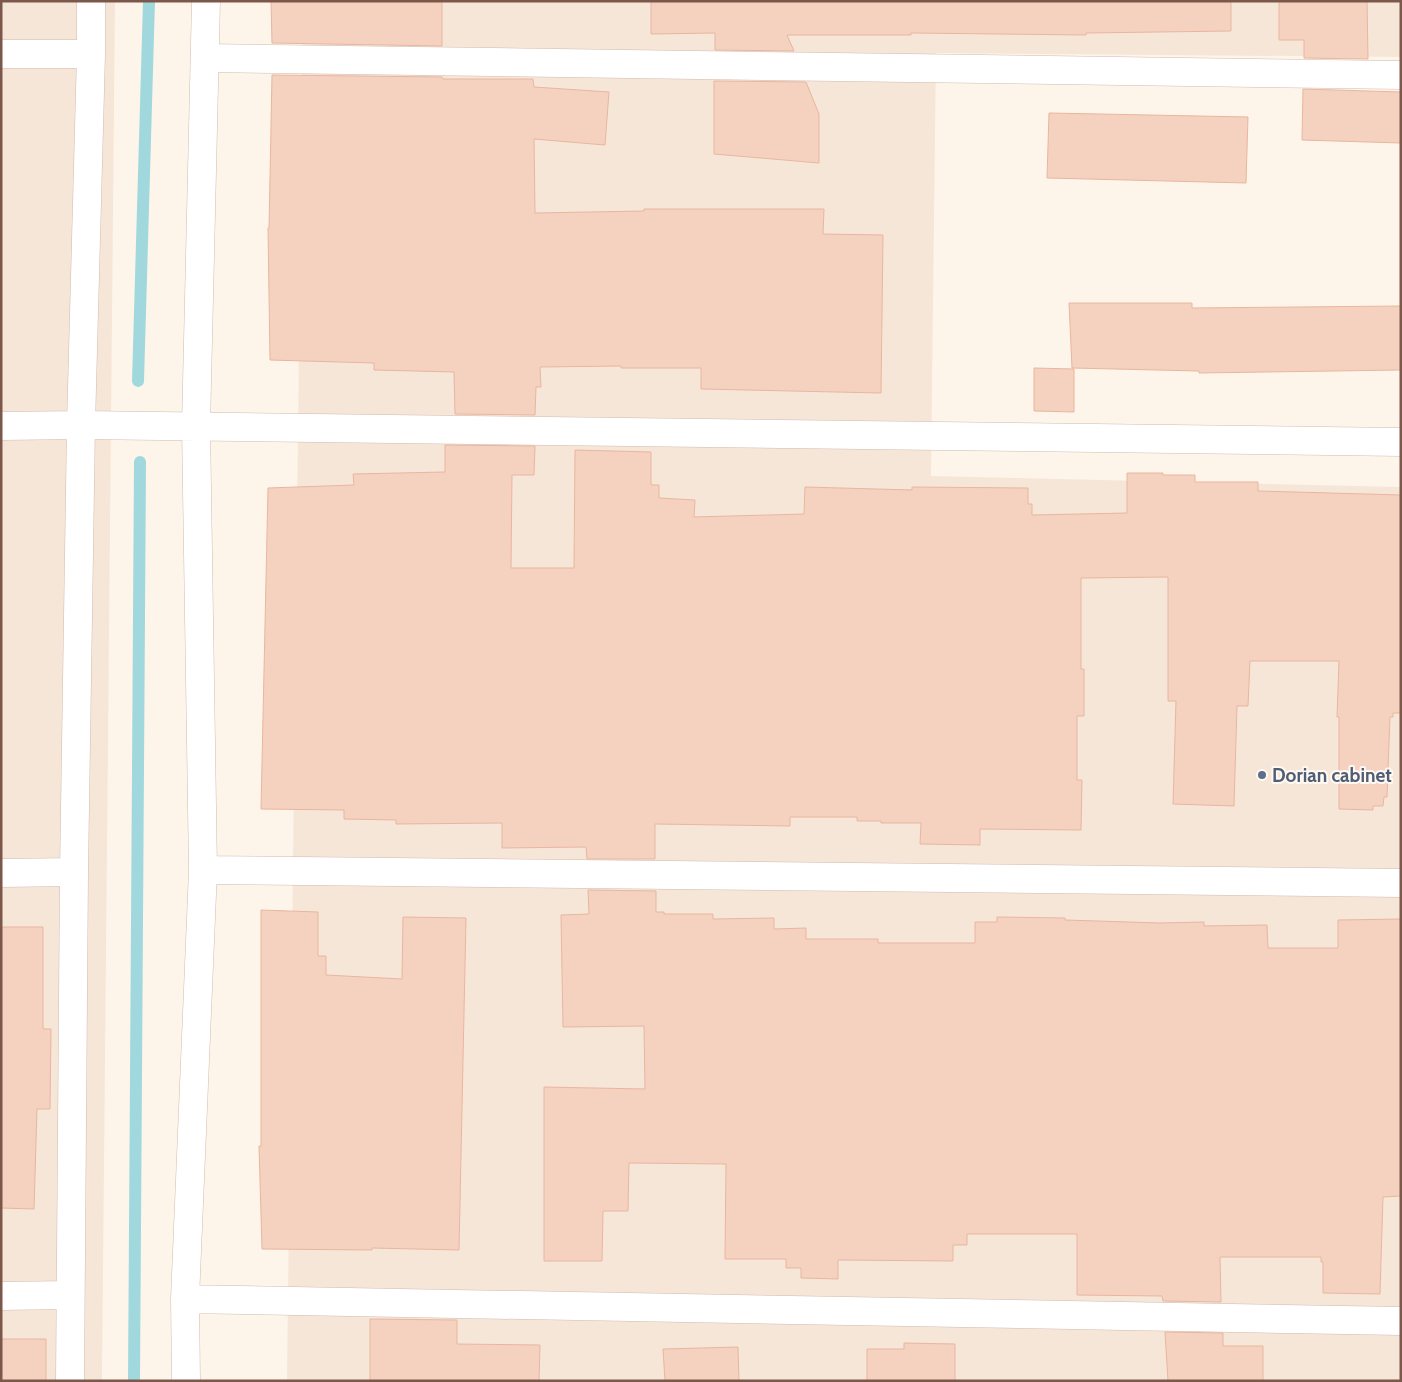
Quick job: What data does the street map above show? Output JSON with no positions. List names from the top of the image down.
{
  "places": ["Dorian cabinet"]
}
